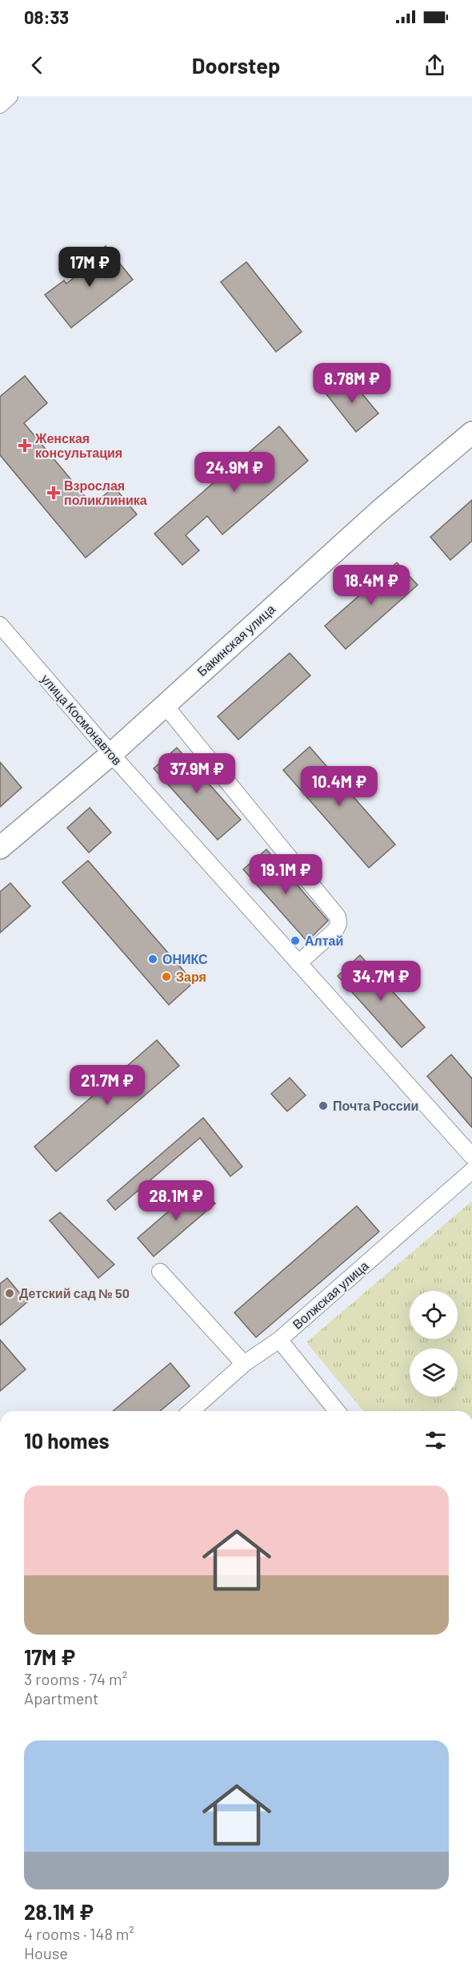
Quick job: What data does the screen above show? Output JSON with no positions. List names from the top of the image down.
{
  "streets": {
    "street": ["Бакинская улица", "улица Космонавтов", "Волжская улица"]
  },
  "crossings": [
    ["Бакинская улица", "улица Космонавтов"]
  ],
  "places": {
    "health": ["Женская консультация", "Взрослая поликлиника"],
    "other": [
      "Алтай",
      "ОНИКС",
      "Заря",
      "Почта России",
      "Детский сад № 50"
    ]
  },
  "page": {
    "status": "08:33",
    "header": "Doorstep",
    "price": [
      "17M ₽",
      "8.78M ₽",
      "24.9M ₽",
      "18.4M ₽",
      "37.9M ₽",
      "10.4M ₽",
      "19.1M ₽",
      "34.7M ₽",
      "21.7M ₽",
      "28.1M ₽"
    ],
    "heading": "10 homes",
    "list": [
      {
        "name": "17M ₽",
        "note": "3 rooms · 74 m² · Apartment"
      },
      {
        "name": "28.1M ₽",
        "note": "4 rooms · 148 m² · House"
      }
    ]
  }
}
